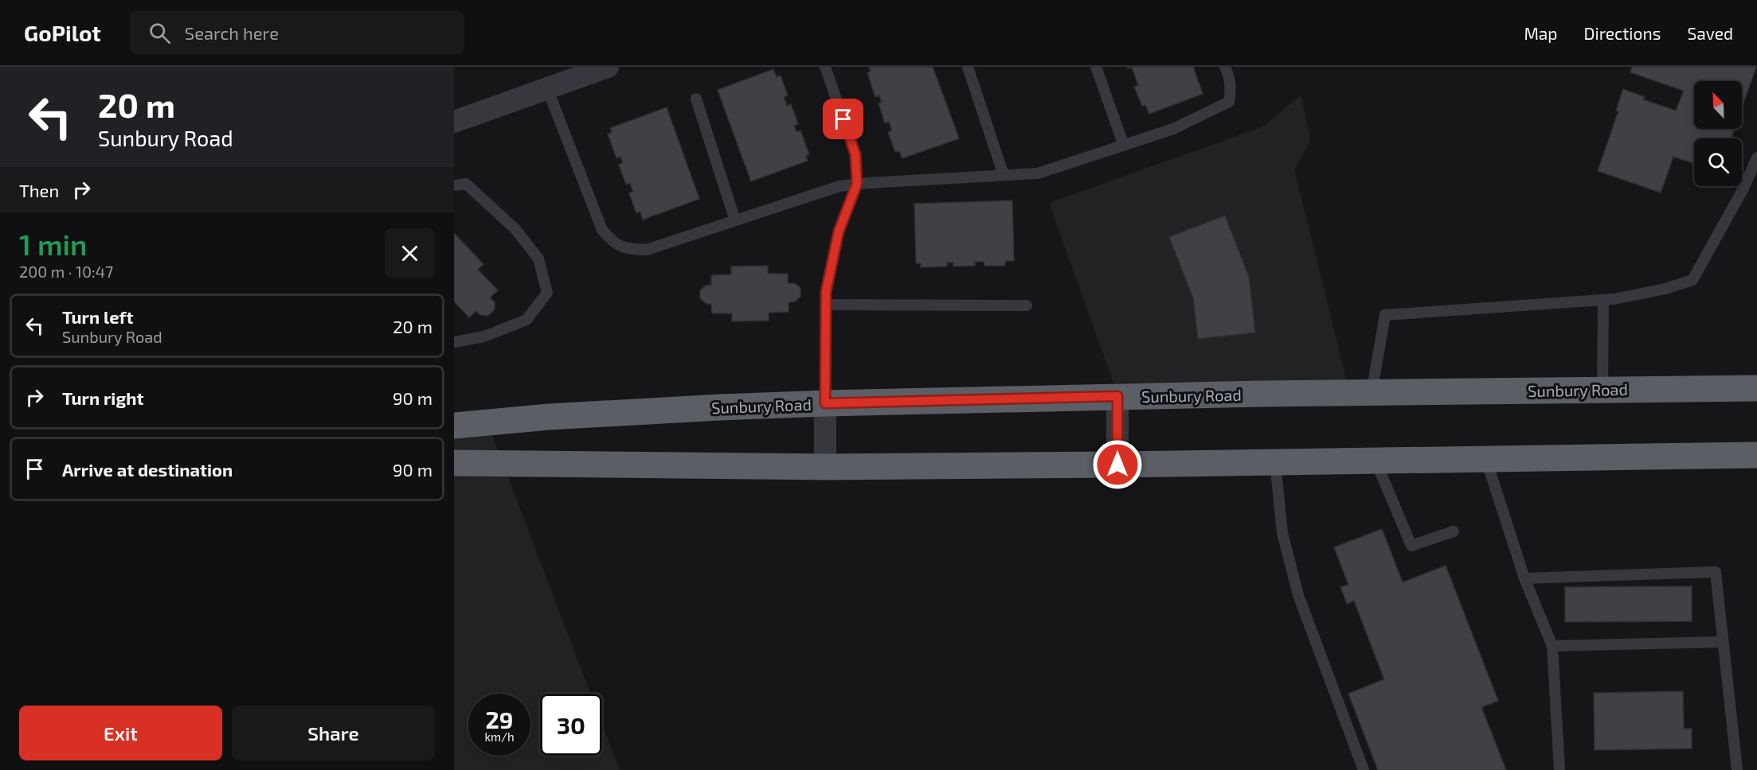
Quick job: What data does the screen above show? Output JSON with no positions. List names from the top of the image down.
{
  "streets": {
    "highway": ["Sunbury Road"]
  },
  "north": "top left",
  "page": {
    "header": "GoPilot",
    "search": "Search here",
    "nav": ["Map", "Directions", "Saved"],
    "turn": ["20 m", "Sunbury Road"],
    "then": "Then",
    "heading": ["1 min", "200 m · 10:47"],
    "list": [
      {
        "name": "Turn left",
        "note": "Sunbury Road",
        "value": "20 m"
      },
      {
        "name": "Turn right",
        "value": "90 m"
      },
      {
        "name": "Arrive at destination",
        "value": "90 m"
      }
    ],
    "speed": "29 km/h",
    "limit": "30",
    "buttons": ["Exit", "Share"]
  }
}
